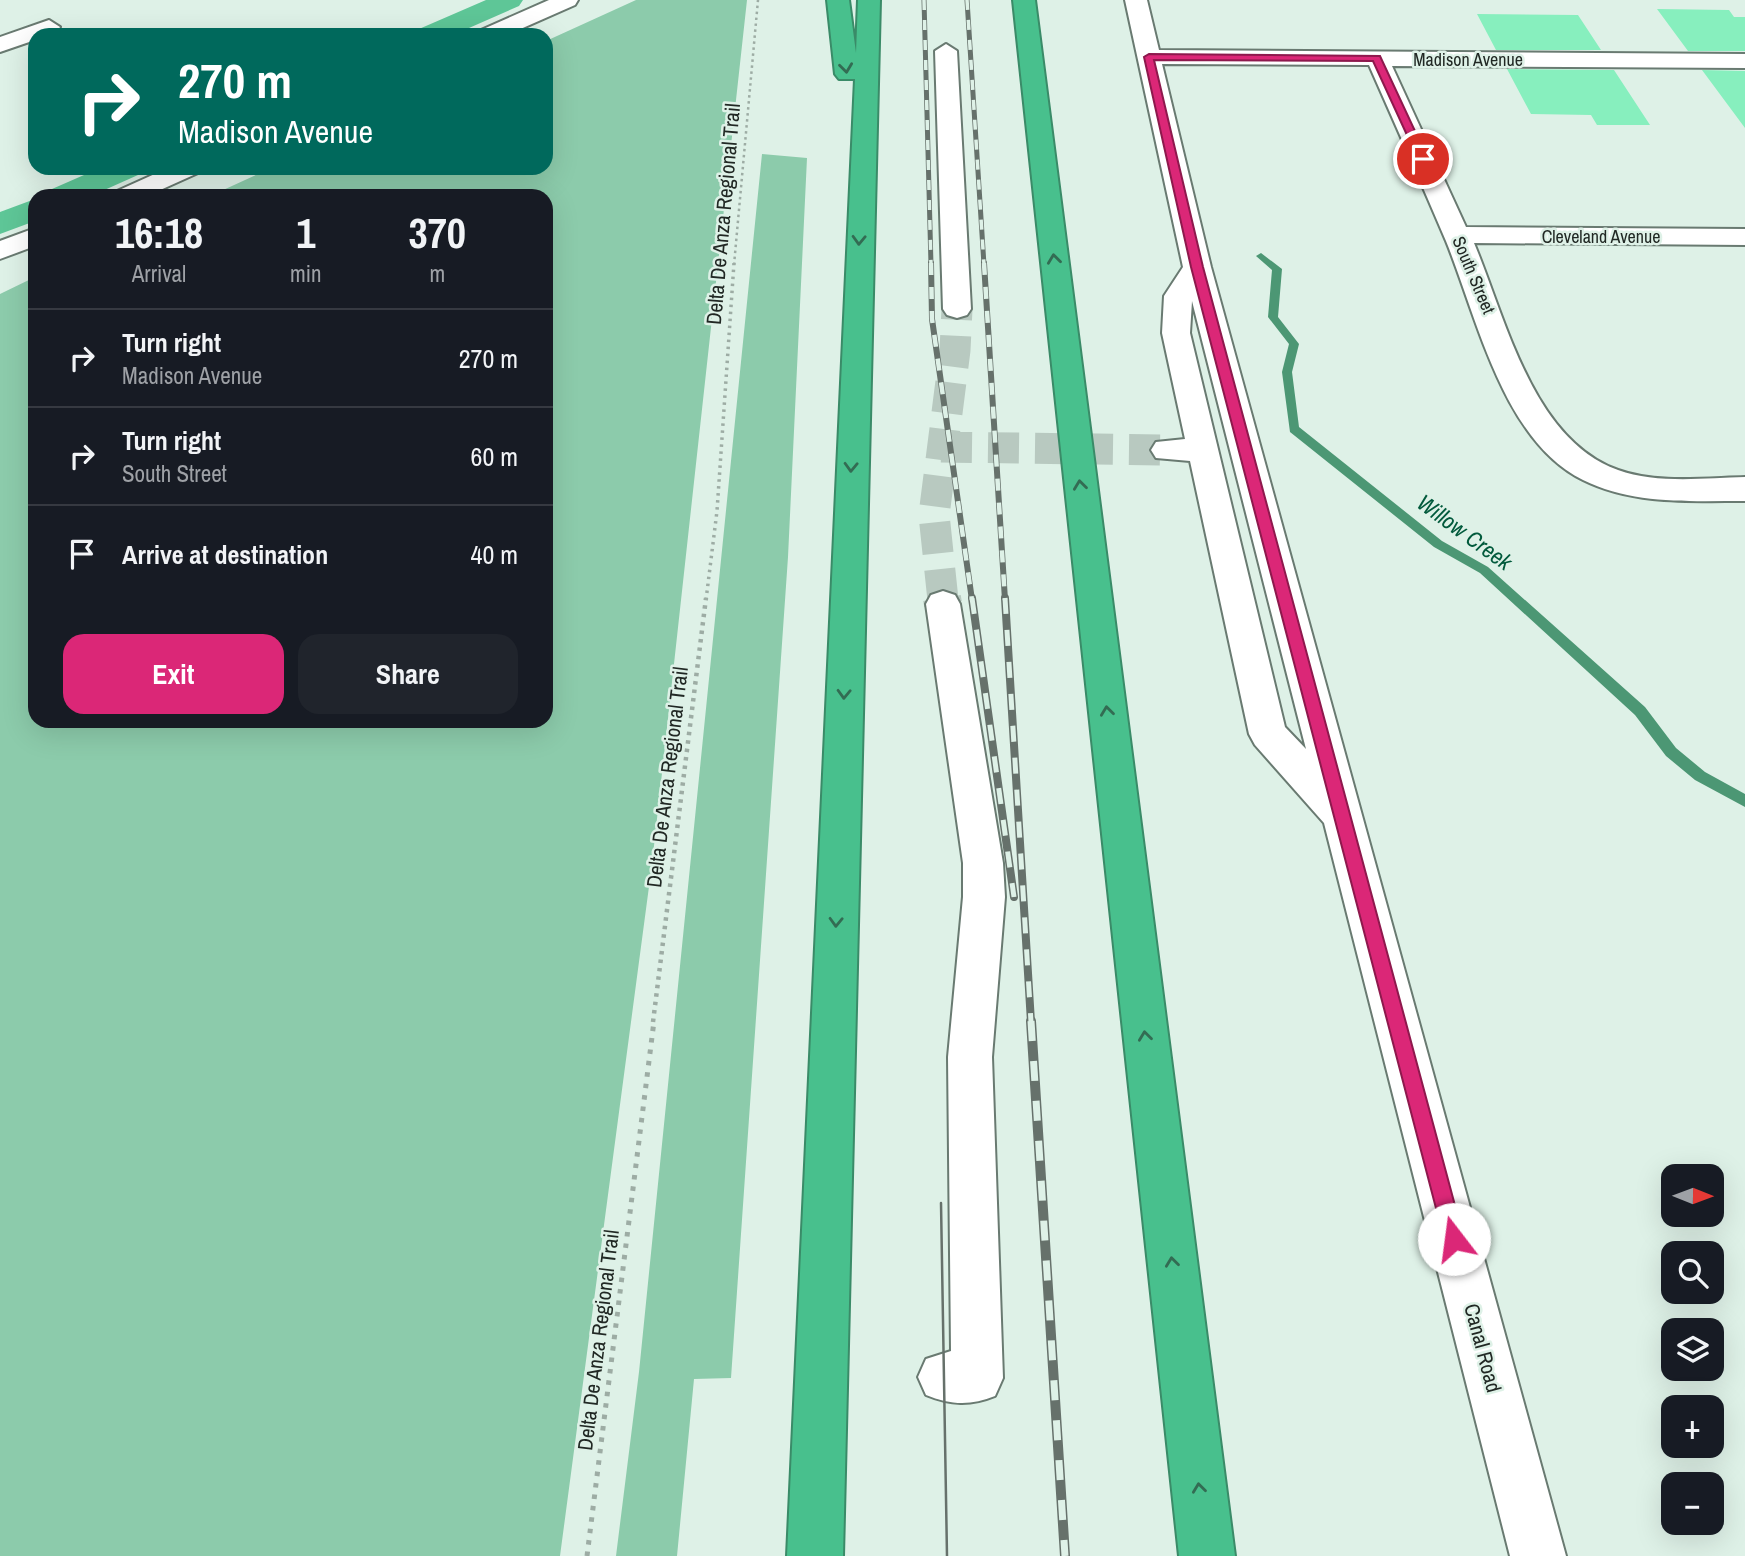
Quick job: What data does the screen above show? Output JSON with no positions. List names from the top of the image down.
{
  "streets": {
    "street": [
      "Madison Avenue",
      "Cleveland Avenue",
      "South Street",
      "Canal Road"
    ],
    "path": ["Delta De Anza Regional Trail"]
  },
  "crossings": [
    ["Madison Avenue", "South Street"],
    ["Madison Avenue", "Canal Road"],
    ["Cleveland Avenue", "South Street"]
  ],
  "water": ["Willow Creek"],
  "north": "right",
  "page": {
    "turn": ["270 m", "Madison Avenue"],
    "eta": [
      "16:18",
      "Arrival",
      "1",
      "min",
      "370",
      "m"
    ],
    "list": [
      {
        "name": "Turn right",
        "note": "Madison Avenue",
        "value": "270 m"
      },
      {
        "name": "Turn right",
        "note": "South Street",
        "value": "60 m"
      },
      {
        "name": "Arrive at destination",
        "value": "40 m"
      }
    ],
    "buttons": ["Exit", "Share"],
    "map_buttons": ["+", "−"]
  }
}
